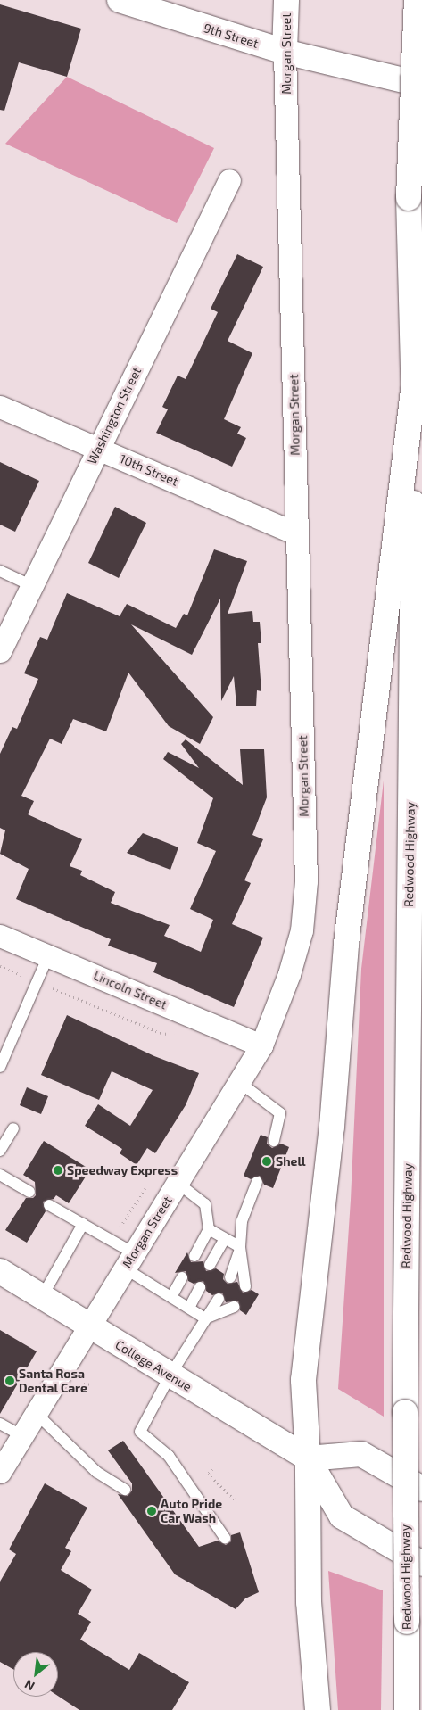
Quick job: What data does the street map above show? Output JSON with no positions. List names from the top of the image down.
{
  "streets": {
    "main road": [
      "9th Street",
      "Morgan Street",
      "Redwood Highway",
      "College Avenue"
    ],
    "street": ["Washington Street", "10th Street", "Lincoln Street"]
  },
  "crossings": [
    ["9th Street", "Morgan Street"],
    ["Morgan Street", "10th Street"],
    ["Morgan Street", "Lincoln Street"],
    ["Morgan Street", "College Avenue"],
    ["Washington Street", "10th Street"]
  ],
  "places": [
    "Shell",
    "Speedway Express",
    "Santa Rosa Dental Care",
    "Auto Pride Car Wash"
  ],
  "north": "bottom left"
}
